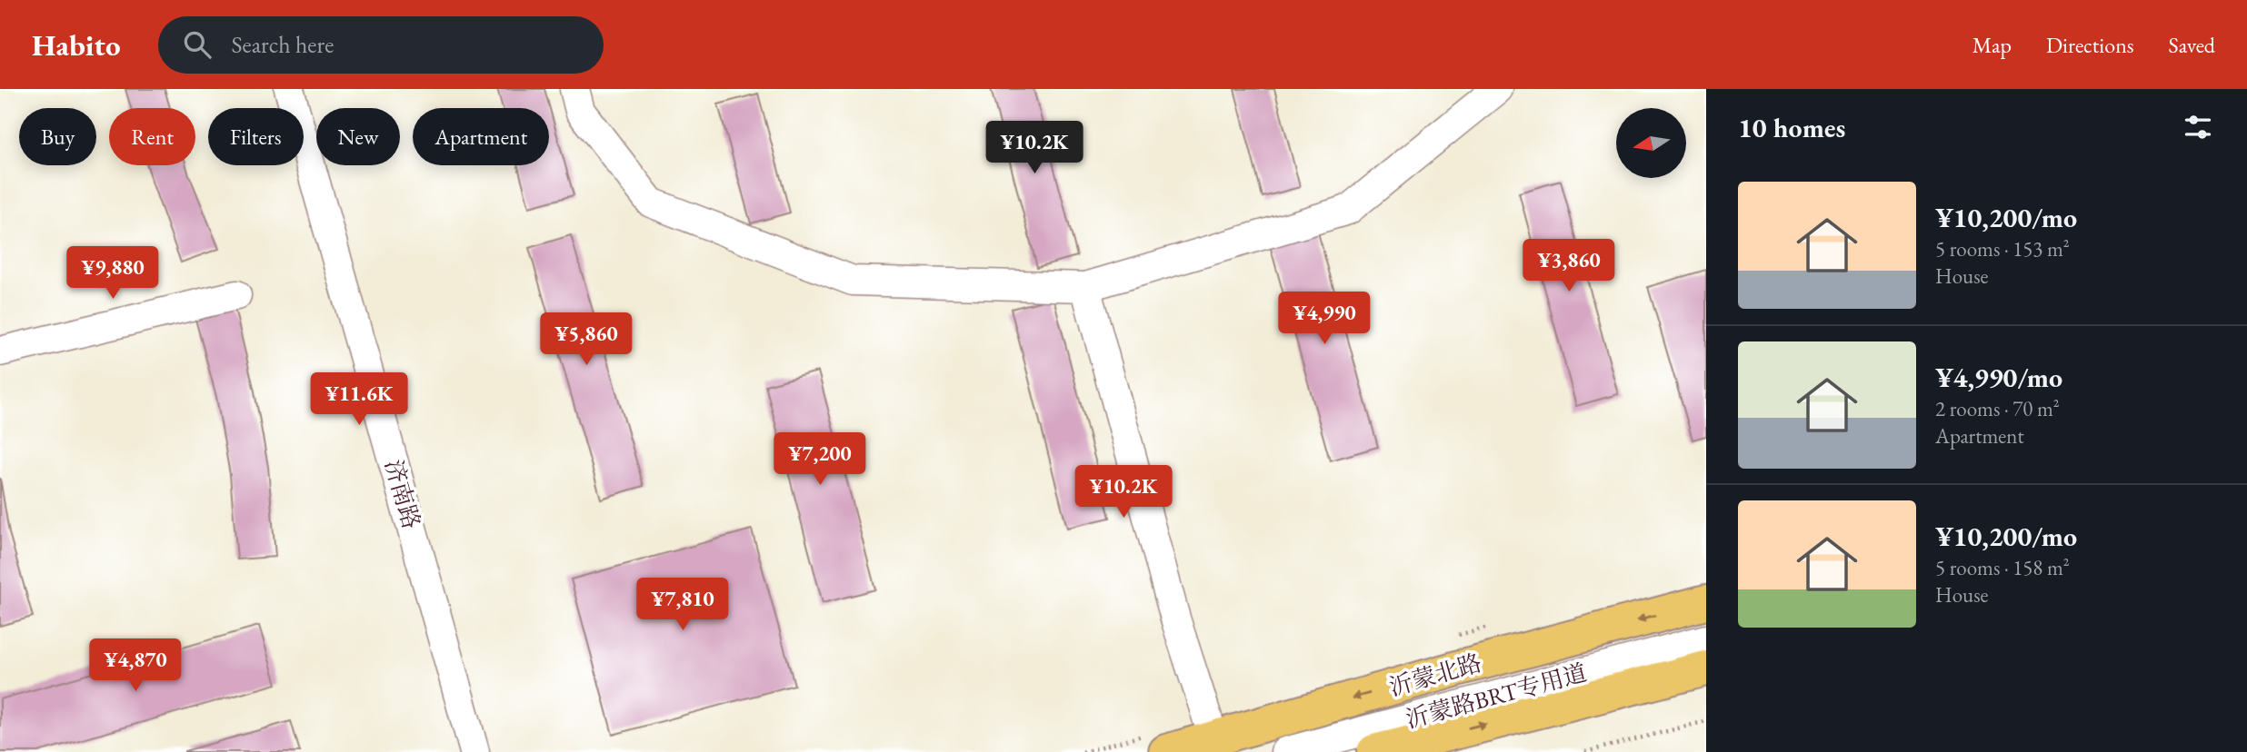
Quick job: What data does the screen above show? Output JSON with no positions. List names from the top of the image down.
{
  "streets": {
    "main road": ["沂蒙北路"],
    "street": ["济南路", "沂蒙路BRT专用道"]
  },
  "north": "left",
  "page": {
    "header": "Habito",
    "search": "Search here",
    "nav": ["Map", "Directions", "Saved"],
    "heading": "10 homes",
    "chip": [
      "Buy",
      "Rent",
      "Filters",
      "New",
      "Apartment"
    ],
    "price": [
      "¥10.2K",
      "¥3,860",
      "¥9,880",
      "¥4,990",
      "¥5,860",
      "¥11.6K",
      "¥7,200",
      "¥10.2K",
      "¥7,810",
      "¥4,870"
    ],
    "list": [
      {
        "name": "¥10,200/mo",
        "note": "5 rooms · 153 m² · House"
      },
      {
        "name": "¥4,990/mo",
        "note": "2 rooms · 70 m² · Apartment"
      },
      {
        "name": "¥10,200/mo",
        "note": "5 rooms · 158 m² · House"
      }
    ]
  }
}
